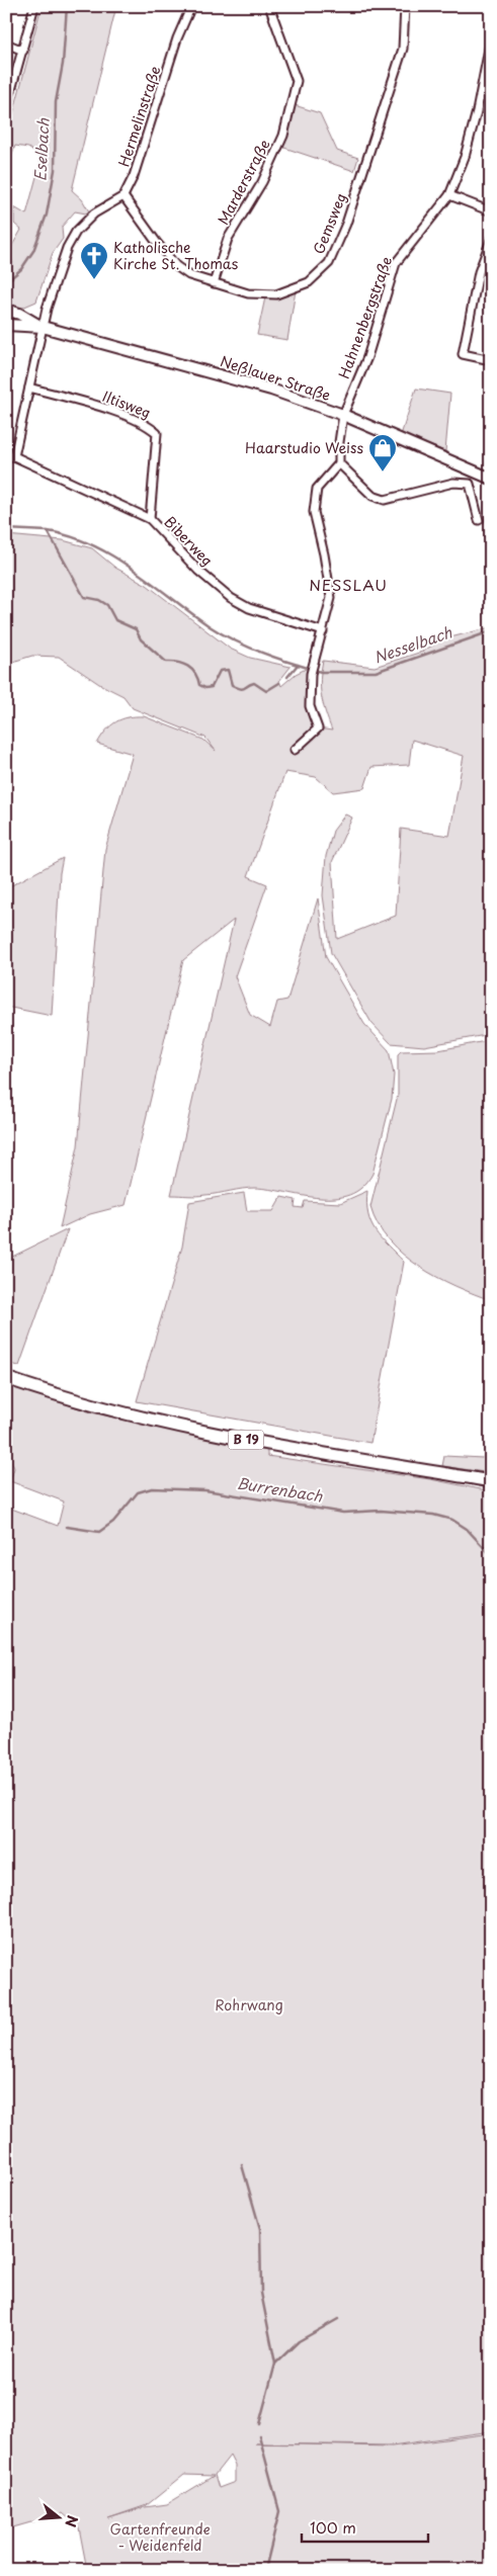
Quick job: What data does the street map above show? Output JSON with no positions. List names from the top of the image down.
{
  "streets": {
    "main road": ["Neßlauer Straße", "B 19"],
    "street": [
      "Hermelinstraße",
      "Marderstraße",
      "Gemsweg",
      "Hahnenbergstraße",
      "Iltisweg",
      "Biberweg"
    ]
  },
  "crossings": [
    ["Hermelinstraße", "Gemsweg"],
    ["Marderstraße", "Gemsweg"],
    ["Hahnenbergstraße", "Neßlauer Straße"],
    ["Iltisweg", "Biberweg"]
  ],
  "districts": ["NESSLAU"],
  "water": ["Eselbach", "Nesselbach", "Burrenbach"],
  "parks": ["Rohrwang", "Gartenfreunde - Weidenfeld"],
  "places": {
    "church": ["Katholische Kirche St. Thomas"],
    "shop": ["Haarstudio Weiss"]
  },
  "scale_bar": "100 m",
  "north": "right"
}
